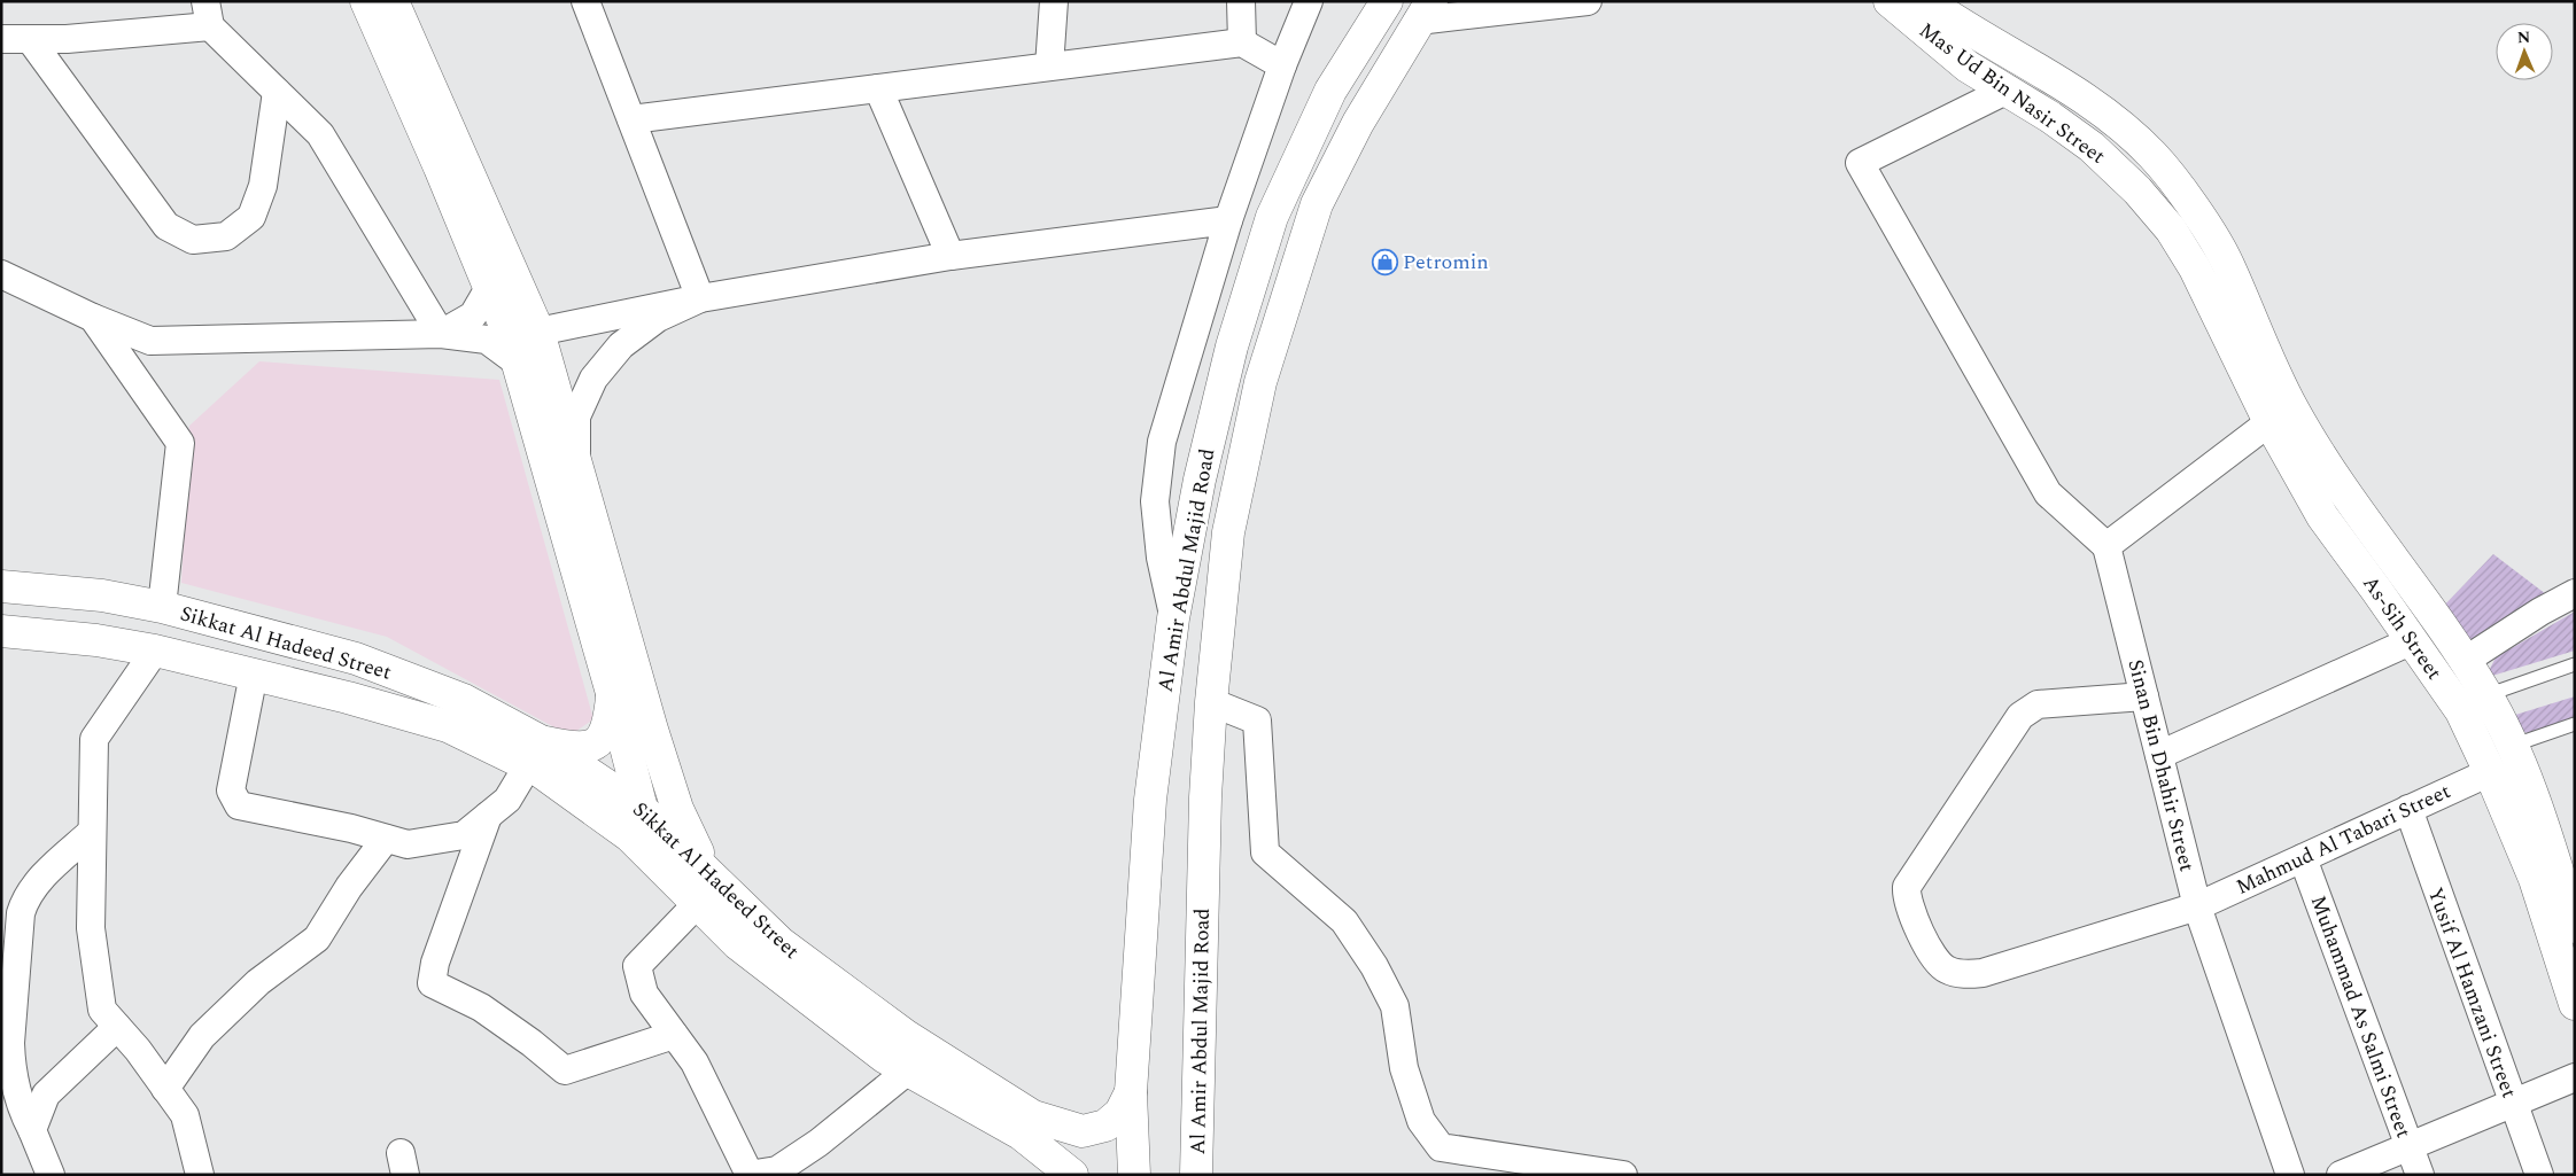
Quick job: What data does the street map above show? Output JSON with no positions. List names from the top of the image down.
{
  "streets": {
    "main road": [
      "Mas Ud Bin Nasir Street",
      "Al Amir Abdul Majid Road",
      "As-Sih Street",
      "Sikkat Al Hadeed Street"
    ],
    "street": [
      "Sinan Bin Dhahir Street",
      "Mahmud Al Tabari Street",
      "Yusif Al Hamzani Street",
      "Muhammad As Salmi Street"
    ]
  },
  "crossings": [
    ["Mas Ud Bin Nasir Street", "As-Sih Street"],
    ["Al Amir Abdul Majid Road", "Sikkat Al Hadeed Street"],
    ["As-Sih Street", "Mahmud Al Tabari Street"],
    ["Sinan Bin Dhahir Street", "Mahmud Al Tabari Street"],
    ["Mahmud Al Tabari Street", "Yusif Al Hamzani Street"],
    ["Mahmud Al Tabari Street", "Muhammad As Salmi Street"]
  ],
  "places": {
    "shop": ["Petromin"]
  },
  "north": "top"
}
